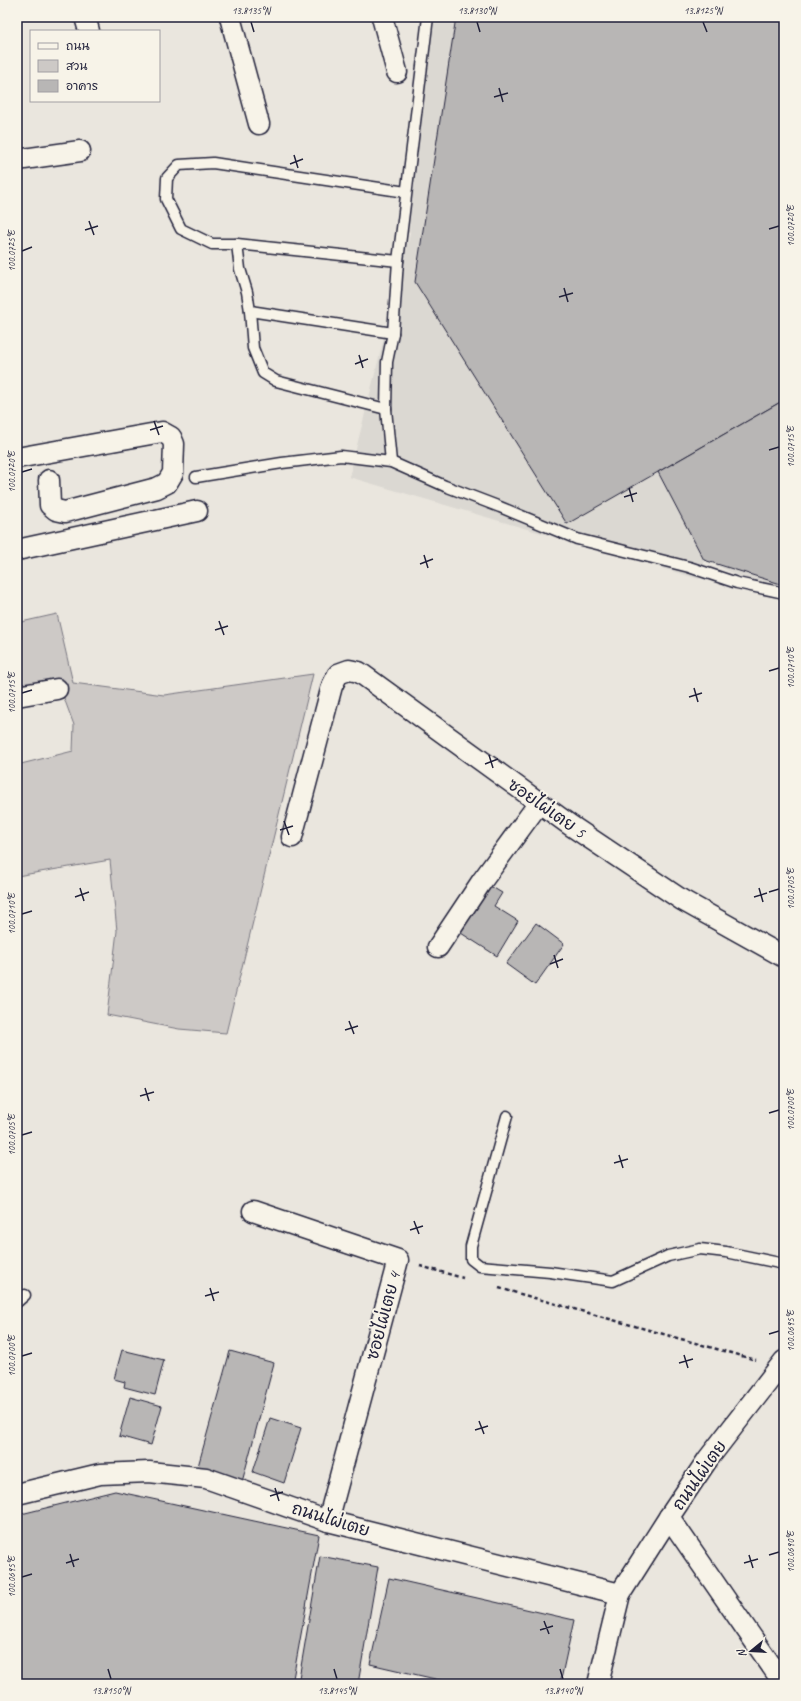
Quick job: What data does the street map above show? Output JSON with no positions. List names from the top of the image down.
{
  "streets": {
    "street": ["ซอยไผ่เตย 5", "ซอยไผ่เตย 4", "ถนนไผ่เตย"]
  },
  "crossings": [
    ["ซอยไผ่เตย 4", "ถนนไผ่เตย"]
  ],
  "legend": ["ถนน", "สวน", "อาคาร"],
  "north": "left",
  "coordinates": [
    "13.8135°N",
    "13.8130°N",
    "13.8125°N",
    "100.0720°E",
    "100.0725°E",
    "100.0715°E",
    "100.0710°E",
    "100.0705°E",
    "100.0700°E",
    "100.0695°E",
    "100.0690°E",
    "13.8150°N",
    "13.8145°N",
    "13.8140°N"
  ]
}
